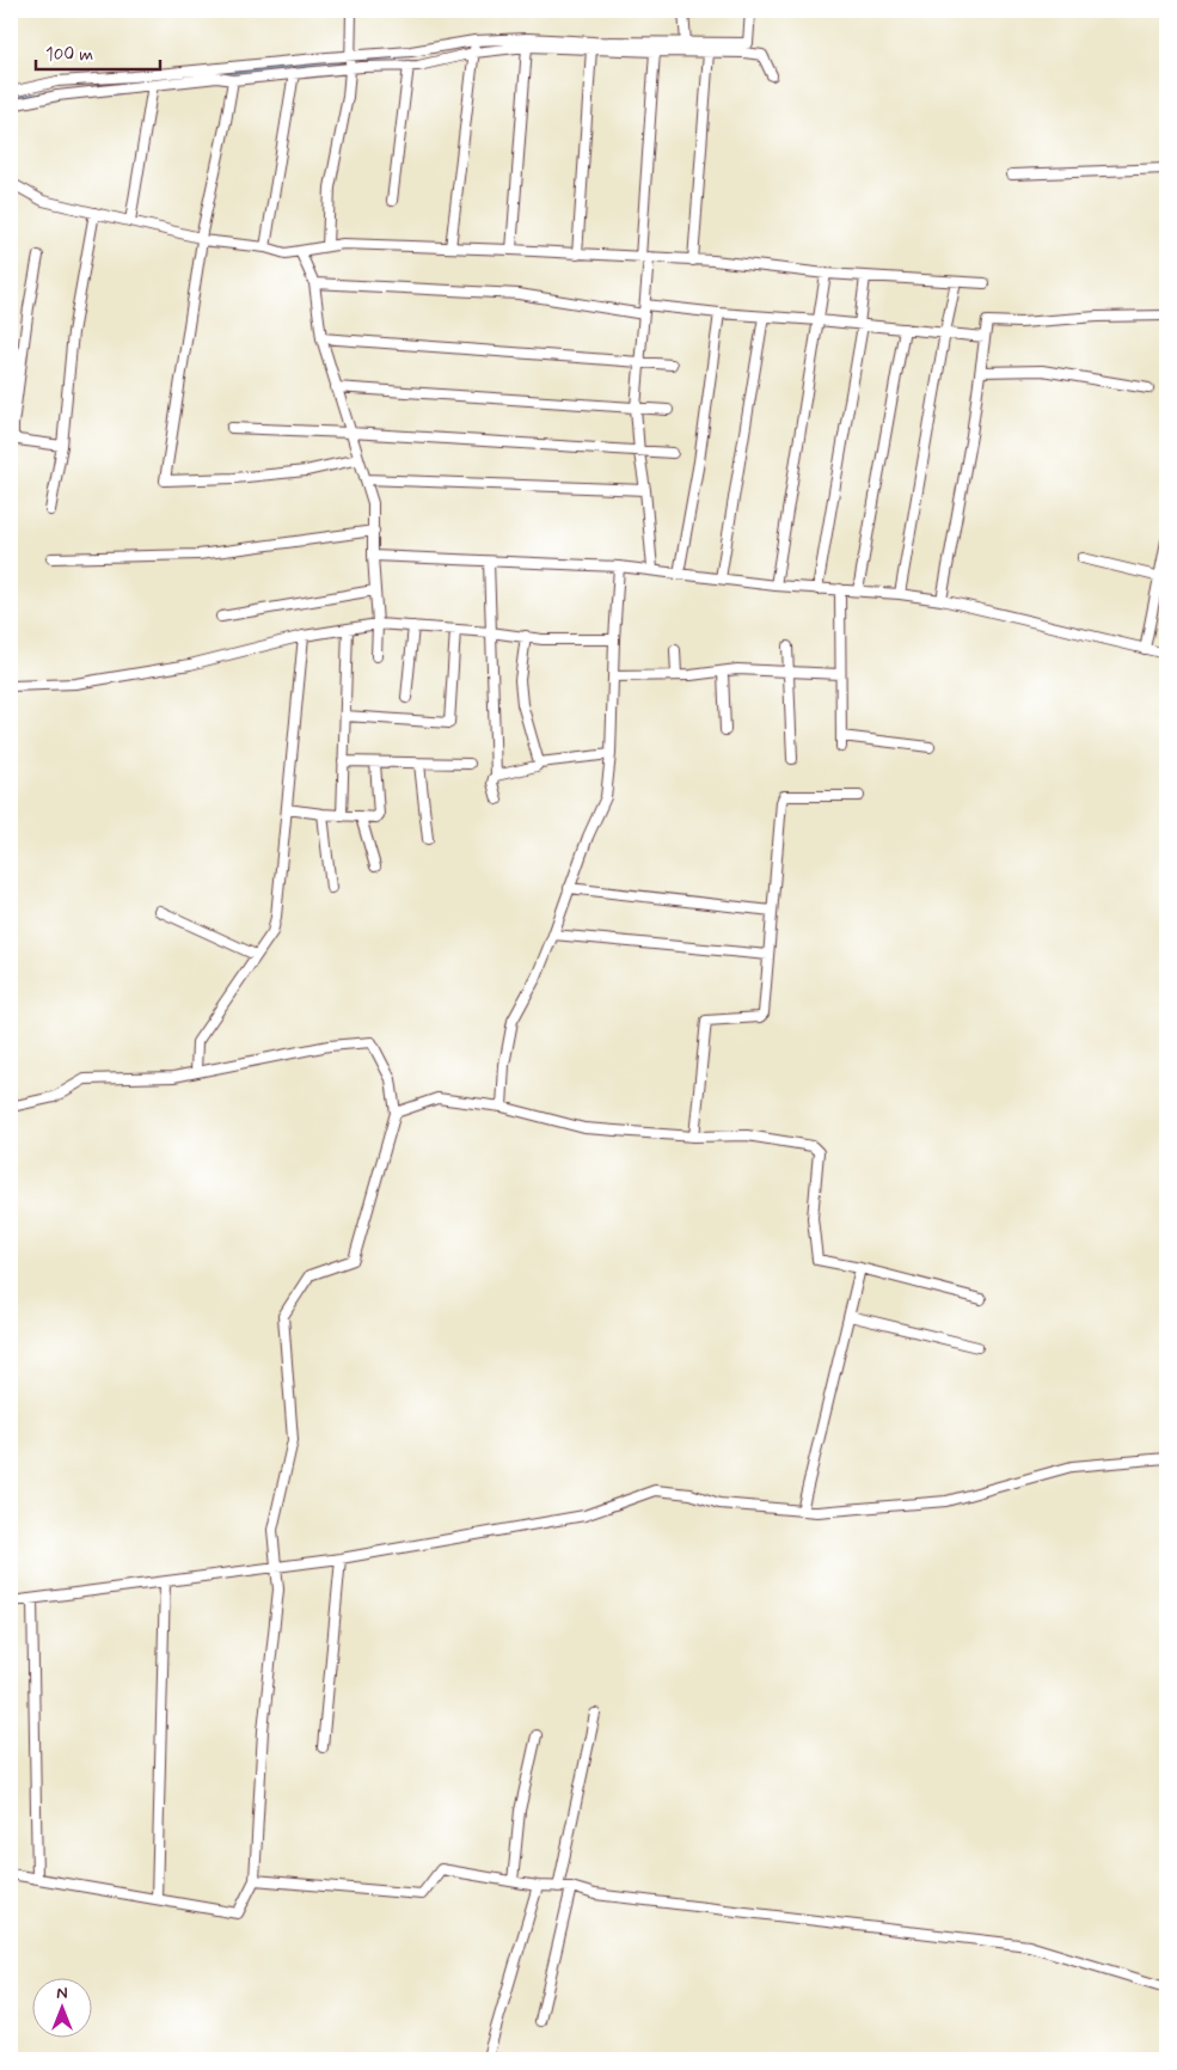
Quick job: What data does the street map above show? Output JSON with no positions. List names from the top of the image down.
{
  "scale_bar": "100 m",
  "north": "top"
}
